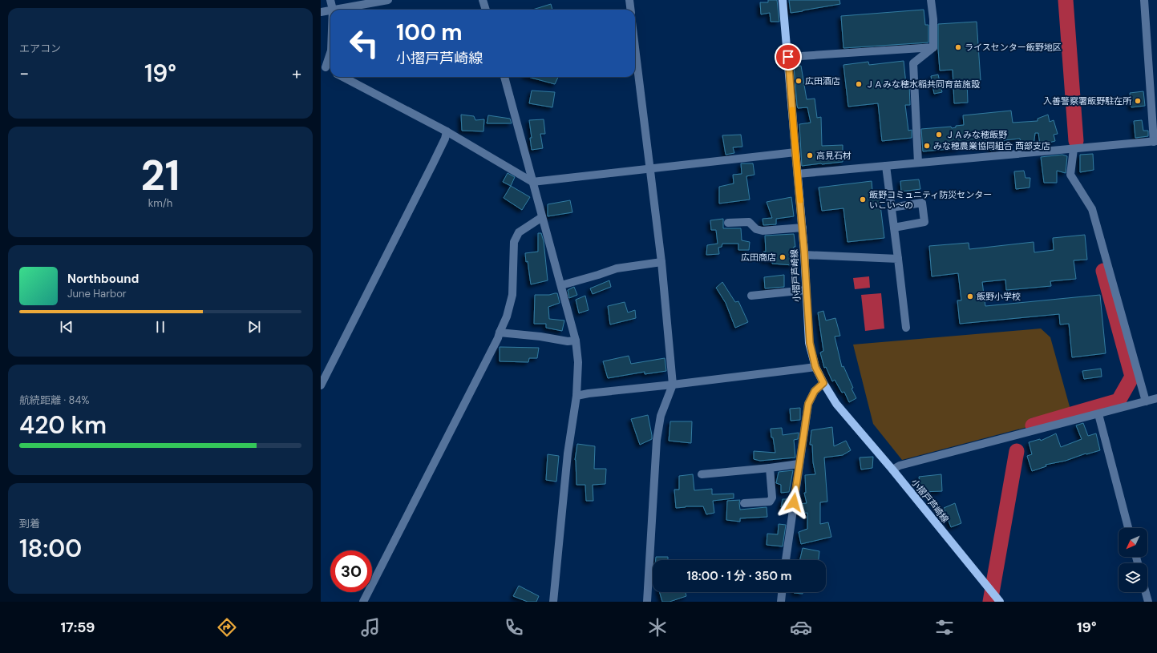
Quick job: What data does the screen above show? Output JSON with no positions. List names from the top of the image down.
{
  "streets": {
    "main road": ["小摺戸芦崎線"]
  },
  "places": [
    "ライスセンター飯野地区",
    "広田酒店",
    "ＪＡみな穂水稲共同育苗施設",
    "入善警察署飯野駐在所",
    "ＪＡみな穂飯野",
    "みな穂農業協同組合 西部支店",
    "高見石材",
    "飯野コミュニティ防災センター いこい～の",
    "広田商店",
    "飯野小学校"
  ],
  "north": "bottom left",
  "page": {
    "tile": [
      "エアコン",
      ["21", "km/h"],
      ["航続距離 · 84%", "420 km"],
      ["到着", "18:00"]
    ],
    "turn": ["100 m", "小摺戸芦崎線"],
    "heat": ["−", "19°", "+"],
    "song": ["Northbound", "June Harbor"],
    "limit": "30",
    "trip": "18:00 · 1 分 · 350 m",
    "tabs": ["17:59", "19°"]
  }
}
